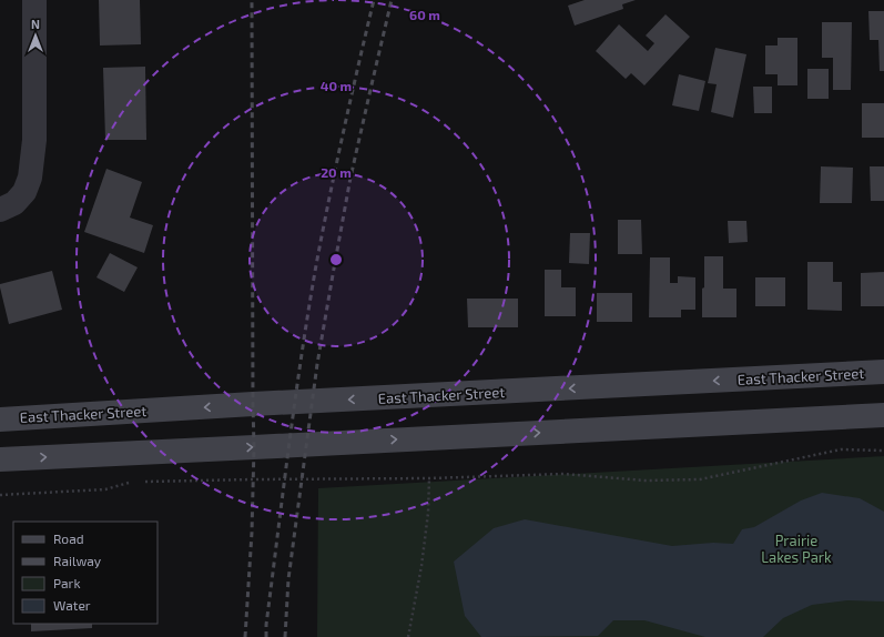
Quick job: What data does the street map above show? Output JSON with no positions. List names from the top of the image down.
{
  "streets": {
    "main road": ["East Thacker Street"]
  },
  "parks": ["Prairie Lakes Park"],
  "legend": [
    "Road",
    "Railway",
    "Park",
    "Water"
  ],
  "north": "top",
  "rings": ["60 m", "40 m", "20 m"]
}
